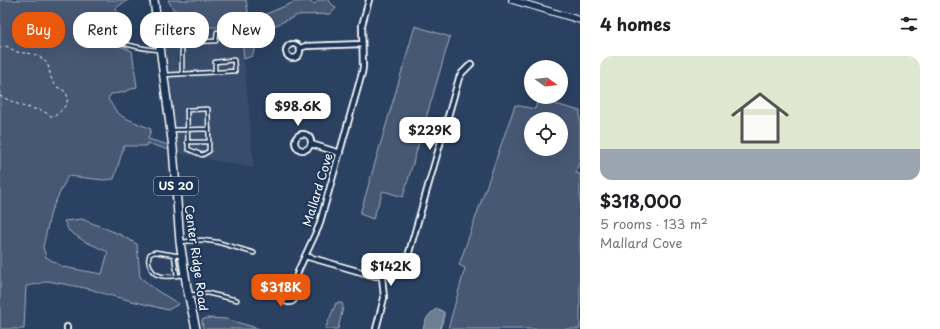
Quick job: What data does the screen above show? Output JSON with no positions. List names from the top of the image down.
{
  "streets": {
    "main road": ["US 20", "Center Ridge Road"],
    "street": ["Mallard Cove"]
  },
  "north": "right",
  "page": {
    "heading": "4 homes",
    "chip": [
      "Buy",
      "Rent",
      "Filters",
      "New"
    ],
    "list": [
      {
        "name": "$318,000",
        "note": "5 rooms · 133 m² · Mallard Cove"
      }
    ],
    "price": [
      "$98.6K",
      "$229K",
      "$142K",
      "$318K"
    ]
  }
}
